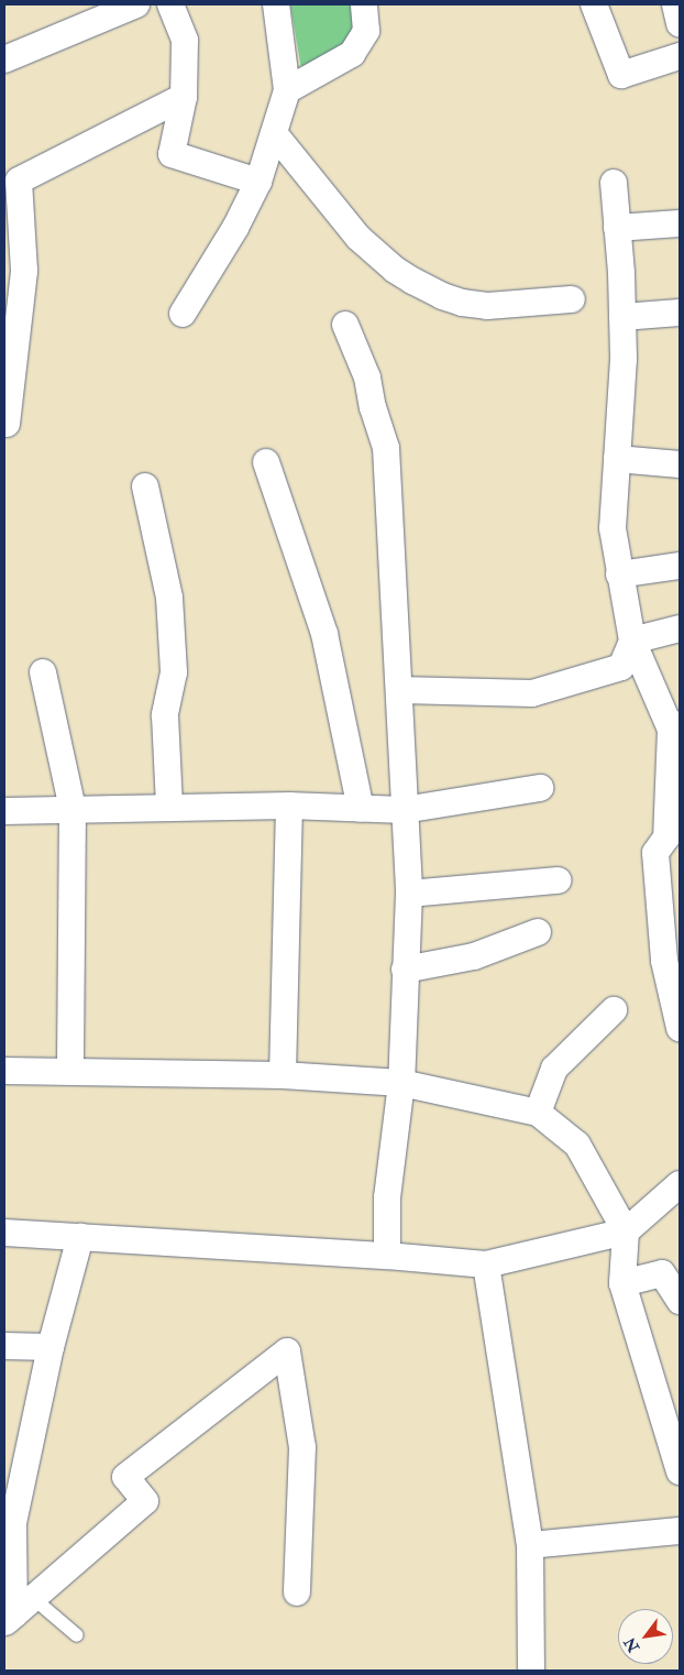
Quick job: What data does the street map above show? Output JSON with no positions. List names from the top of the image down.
{
  "north": "bottom left"
}
